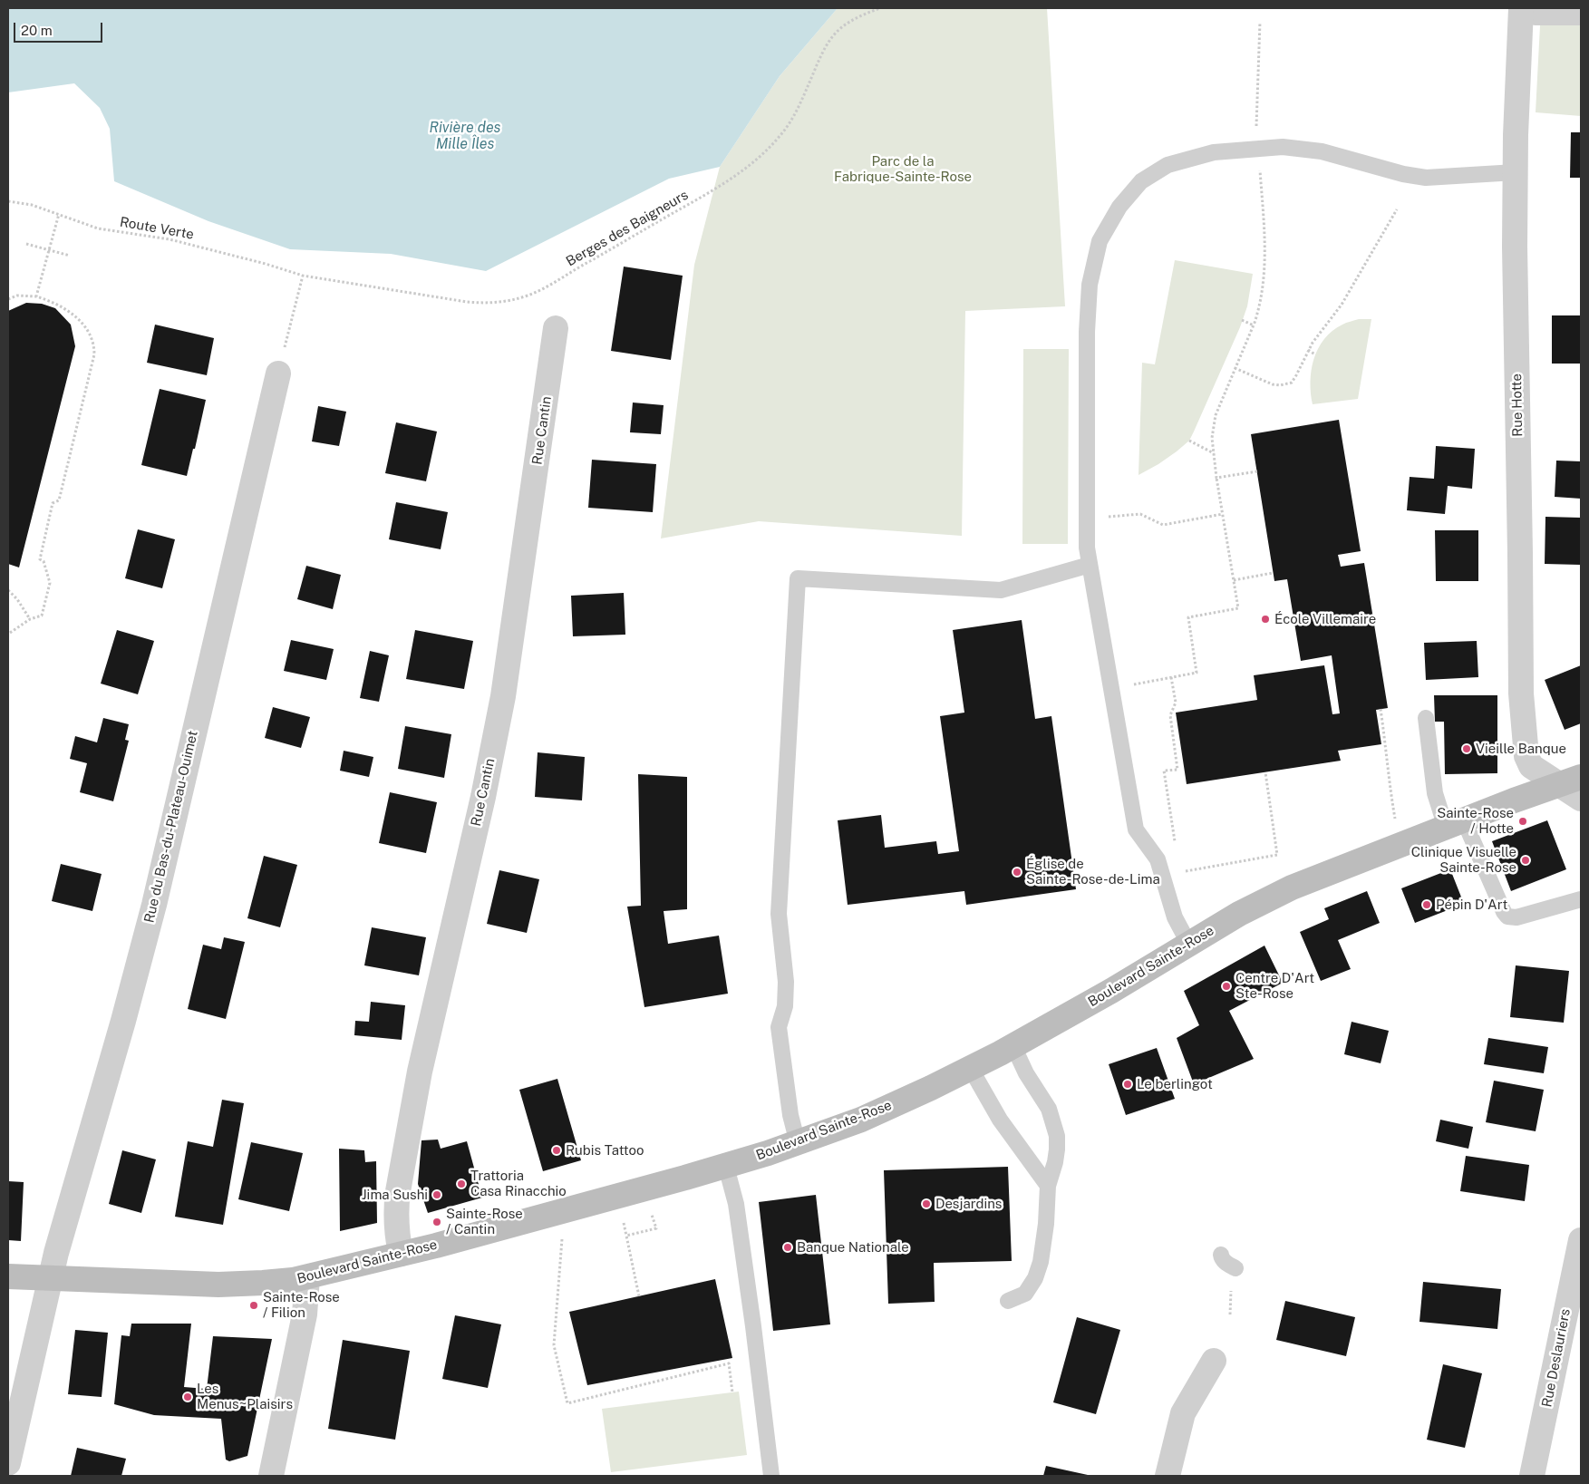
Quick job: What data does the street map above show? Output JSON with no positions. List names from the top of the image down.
{
  "streets": {
    "street": [
      "Rue Hotte",
      "Rue Cantin",
      "Rue du Bas-du-Plateau-Ouimet",
      "Boulevard Sainte-Rose",
      "Rue Deslauriers"
    ],
    "path": ["Route Verte", "Berges des Baigneurs"]
  },
  "crossings": [
    ["Route Verte", "Berges des Baigneurs"],
    ["Rue Hotte", "Boulevard Sainte-Rose"],
    ["Rue Cantin", "Boulevard Sainte-Rose"],
    ["Rue du Bas-du-Plateau-Ouimet", "Boulevard Sainte-Rose"]
  ],
  "water": ["Rivière des Mille Îles"],
  "parks": ["Parc de la Fabrique-Sainte-Rose"],
  "places": [
    "École Villemaire",
    "Vieille Banque",
    "Sainte-Rose / Hotte",
    "Clinique Visuelle Sainte-Rose",
    "Église de Sainte-Rose-de-Lima",
    "Pépin D'Art",
    "Centre D'Art Ste-Rose",
    "Le berlingot",
    "Rubis Tattoo",
    "Trattoria Casa Rinacchio",
    "Jima Sushi",
    "Desjardins",
    "Sainte-Rose / Cantin",
    "Banque Nationale",
    "Sainte-Rose / Filion",
    "Les Menus~Plaisirs"
  ],
  "scale_bar": "20 m"
}
